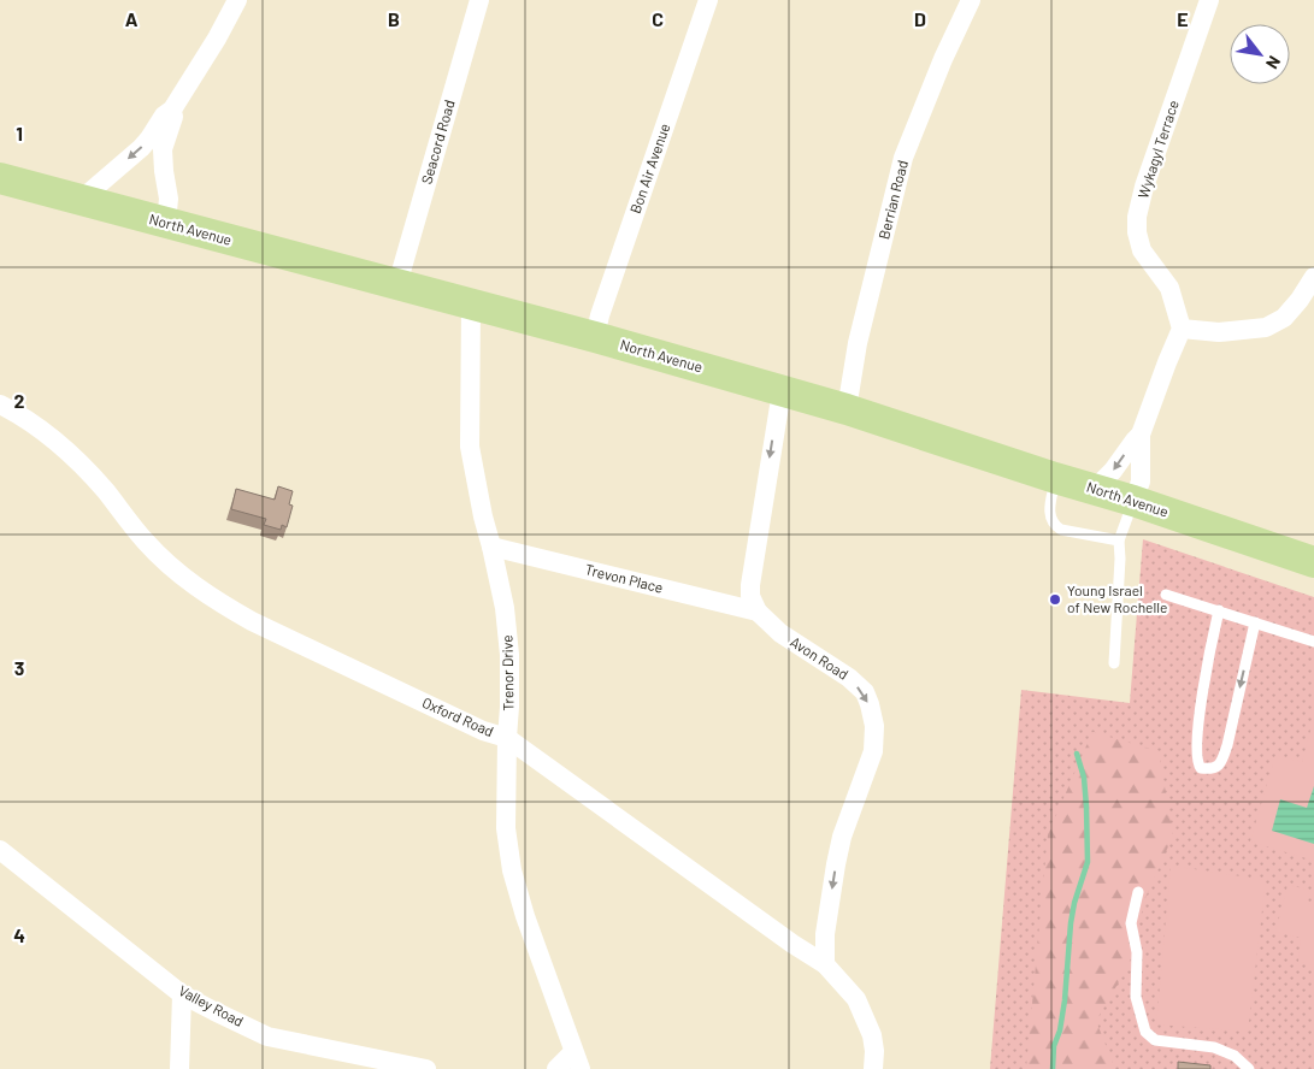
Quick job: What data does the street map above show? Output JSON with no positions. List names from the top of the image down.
{
  "streets": {
    "main road": ["North Avenue"],
    "street": [
      "Seacord Road",
      "Wykagyl Terrace",
      "Bon Air Avenue",
      "Berrian Road",
      "Trevon Place",
      "Avon Road",
      "Trenor Drive",
      "Oxford Road",
      "Valley Road"
    ]
  },
  "crossings": [
    ["Seacord Road", "North Avenue"],
    ["Bon Air Avenue", "North Avenue"],
    ["Berrian Road", "North Avenue"],
    ["North Avenue", "Trenor Drive"],
    ["Trevon Place", "Avon Road"],
    ["Trevon Place", "Trenor Drive"],
    ["Avon Road", "Oxford Road"],
    ["Trenor Drive", "Oxford Road"]
  ],
  "one_way": ["Avon Road"],
  "places": ["Young Israel of New Rochelle"],
  "north": "bottom right",
  "grid": {
    "columns": [
      "A",
      "B",
      "C",
      "D",
      "E"
    ],
    "rows": [
      "1",
      "2",
      "3",
      "4"
    ]
  }
}
